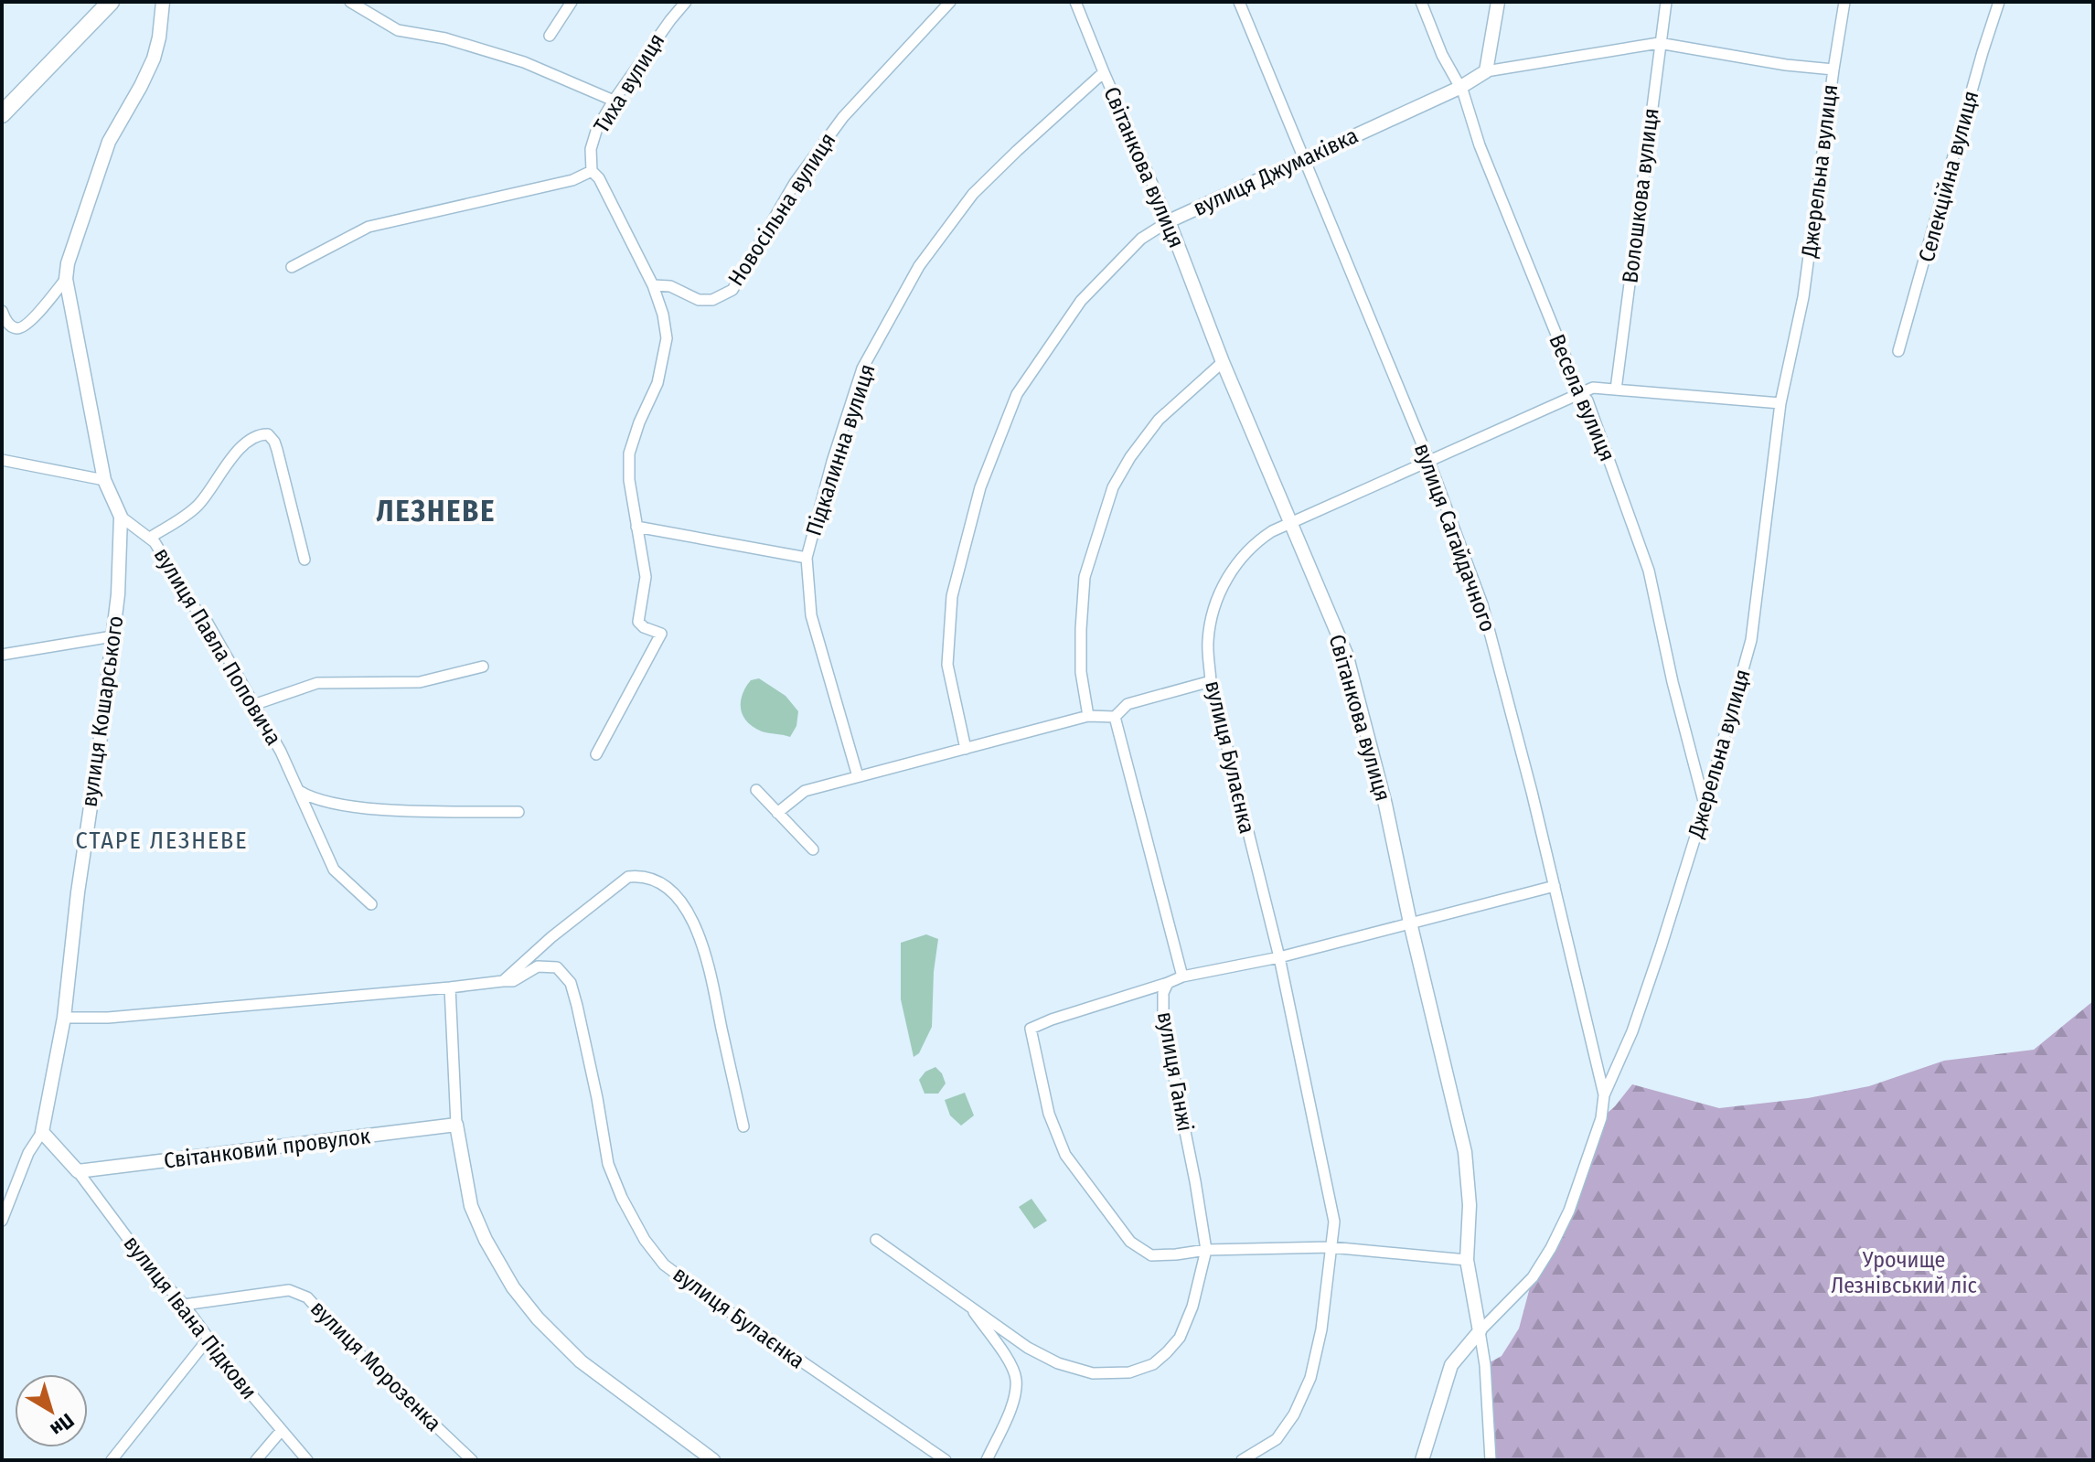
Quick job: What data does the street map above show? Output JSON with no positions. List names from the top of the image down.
{
  "streets": {
    "street": [
      "Тиха вулиця",
      "Світанкова вулиця",
      "Джерельна вулиця",
      "вулиця Джумаківка",
      "Селекційна вулиця",
      "Волошкова вулиця",
      "Новосільна вулиця",
      "Весела вулиця",
      "Підкалинна вулиця",
      "вулиця Сагайдачного",
      "вулиця Павла Поповича",
      "вулиця Кошарського",
      "вулиця Булаєнка",
      "вулиця Ганжі",
      "Світанковий провулок",
      "вулиця Івана Підкови",
      "вулиця Морозенка"
    ]
  },
  "crossings": [
    ["Світанкова вулиця", "Джерельна вулиця"],
    ["Світанкова вулиця", "вулиця Джумаківка"],
    ["Світанкова вулиця", "Підкалинна вулиця"],
    ["Світанкова вулиця", "вулиця Булаєнка"],
    ["Світанкова вулиця", "вулиця Ганжі"],
    ["Джерельна вулиця", "вулиця Джумаківка"],
    ["Джерельна вулиця", "Весела вулиця"],
    ["Джерельна вулиця", "вулиця Сагайдачного"],
    ["Джерельна вулиця", "вулиця Булаєнка"],
    ["вулиця Джумаківка", "Волошкова вулиця"],
    ["вулиця Джумаківка", "Весела вулиця"],
    ["вулиця Джумаківка", "вулиця Сагайдачного"],
    ["Волошкова вулиця", "вулиця Булаєнка"],
    ["Весела вулиця", "вулиця Булаєнка"],
    ["вулиця Сагайдачного", "вулиця Булаєнка"],
    ["вулиця Сагайдачного", "вулиця Ганжі"],
    ["вулиця Павла Поповича", "вулиця Кошарського"],
    ["вулиця Булаєнка", "вулиця Ганжі"],
    ["Світанковий провулок", "вулиця Івана Підкови"],
    ["вулиця Івана Підкови", "вулиця Морозенка"]
  ],
  "districts": ["ЛЕЗНЕВЕ", "СТАРЕ ЛЕЗНЕВЕ"],
  "parks": ["Урочище Лезнівський ліс"],
  "north": "bottom right"
}
